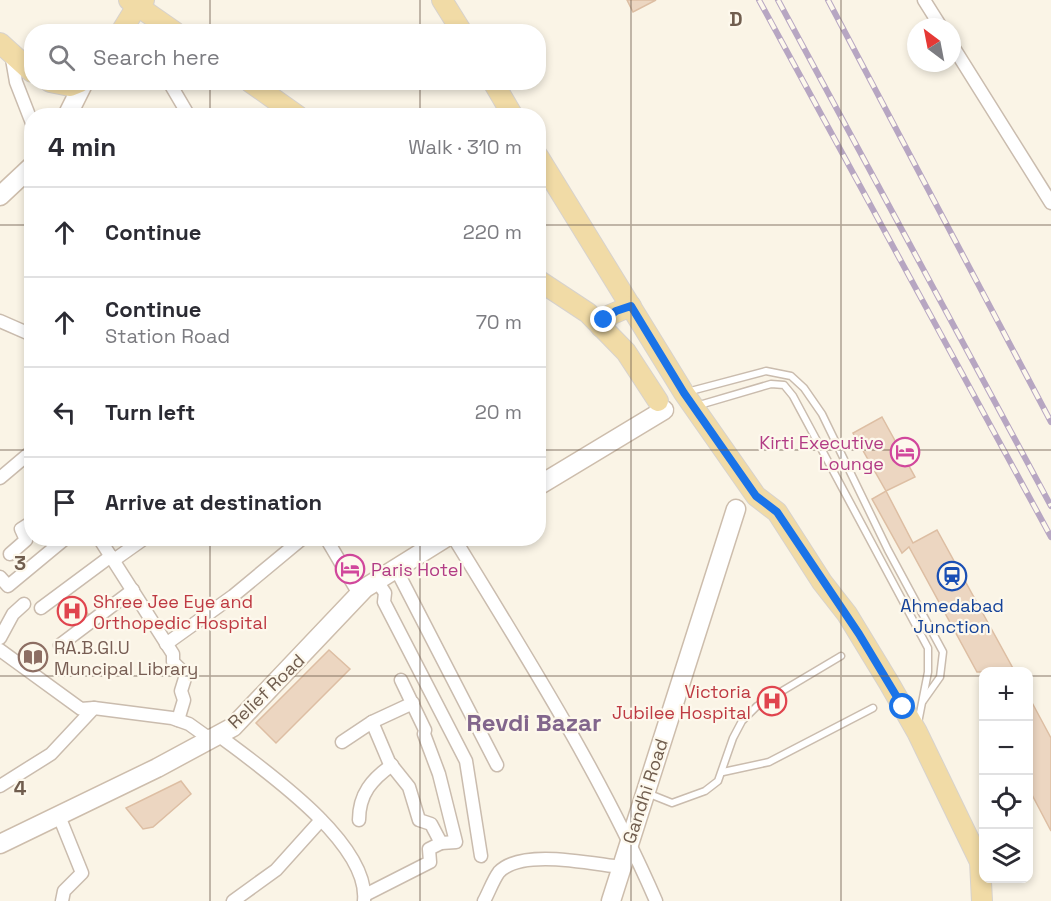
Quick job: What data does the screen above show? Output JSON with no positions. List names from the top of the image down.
{
  "streets": {
    "main road": ["Relief Road", "Gandhi Road"]
  },
  "districts": ["Revdi Bazar"],
  "places": {
    "hotel": ["Kirti Executive Lounge", "Paris Hotel"],
    "station": ["Ahmedabad Junction"],
    "hospital": ["Shree Jee Eye and Orthopedic Hospital", "Victoria Jubilee Hospital"],
    "library": ["RA.B.GI.U Muncipal Library"]
  },
  "north": "top left",
  "page": {
    "search": "Search here",
    "heading": ["4 min", "Walk · 310 m"],
    "list": [
      ["Continue", "220 m"],
      ["Continue", "Station Road", "70 m"],
      ["Turn left", "20 m"],
      "Arrive at destination"
    ],
    "map_buttons": ["+", "−"]
  },
  "grid": {
    "columns": ["D"],
    "rows": ["3", "4"]
  }
}
